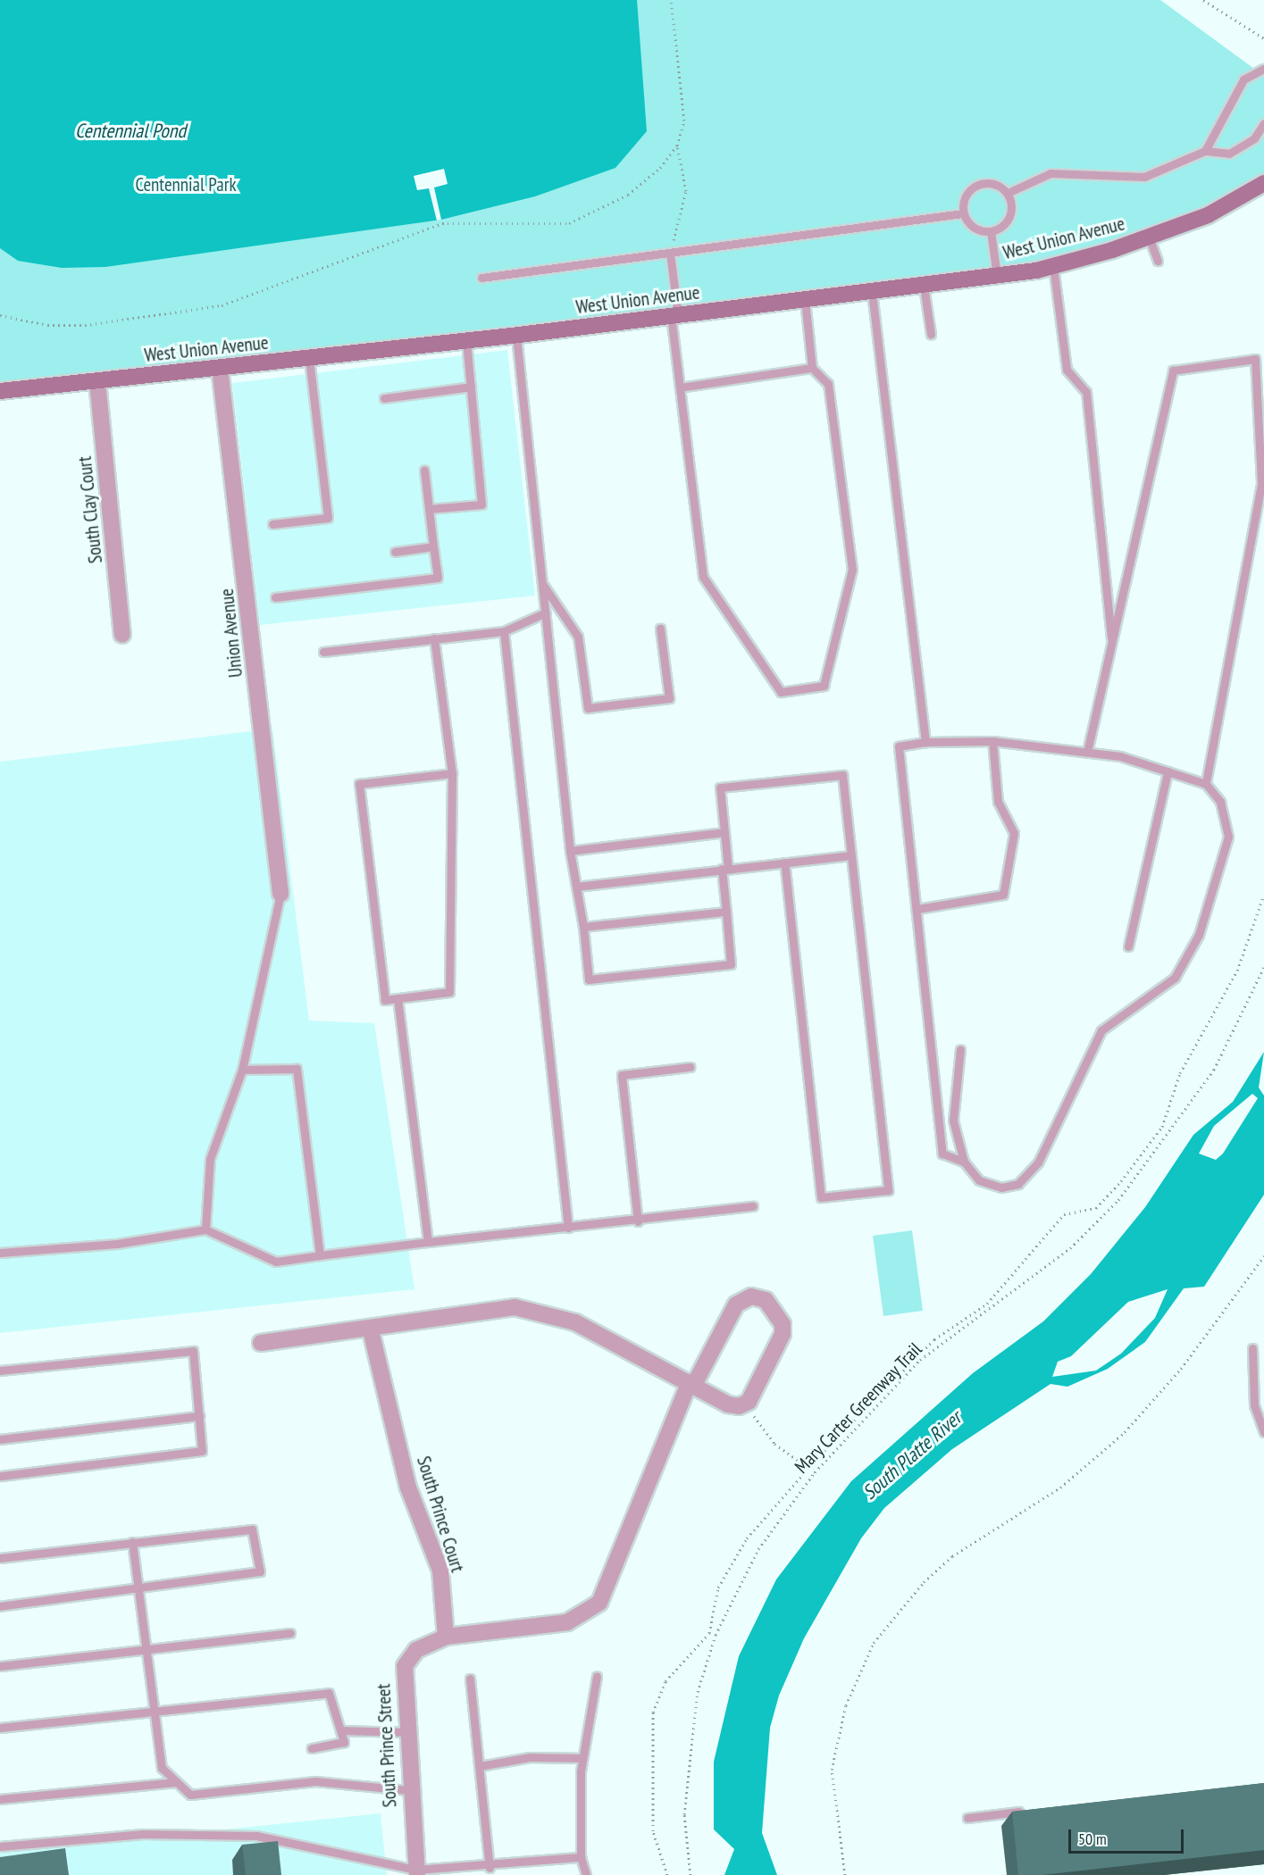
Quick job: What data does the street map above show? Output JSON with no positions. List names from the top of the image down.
{
  "streets": {
    "street": [
      "West Union Avenue",
      "South Clay Court",
      "Union Avenue",
      "South Prince Court",
      "South Prince Street"
    ],
    "path": ["Mary Carter Greenway Trail"]
  },
  "crossings": [
    ["West Union Avenue", "South Clay Court"],
    ["West Union Avenue", "Union Avenue"],
    ["South Prince Court", "South Prince Street"]
  ],
  "water": ["Centennial Pond", "South Platte River"],
  "parks": ["Centennial Park"],
  "scale_bar": "50 m"
}
